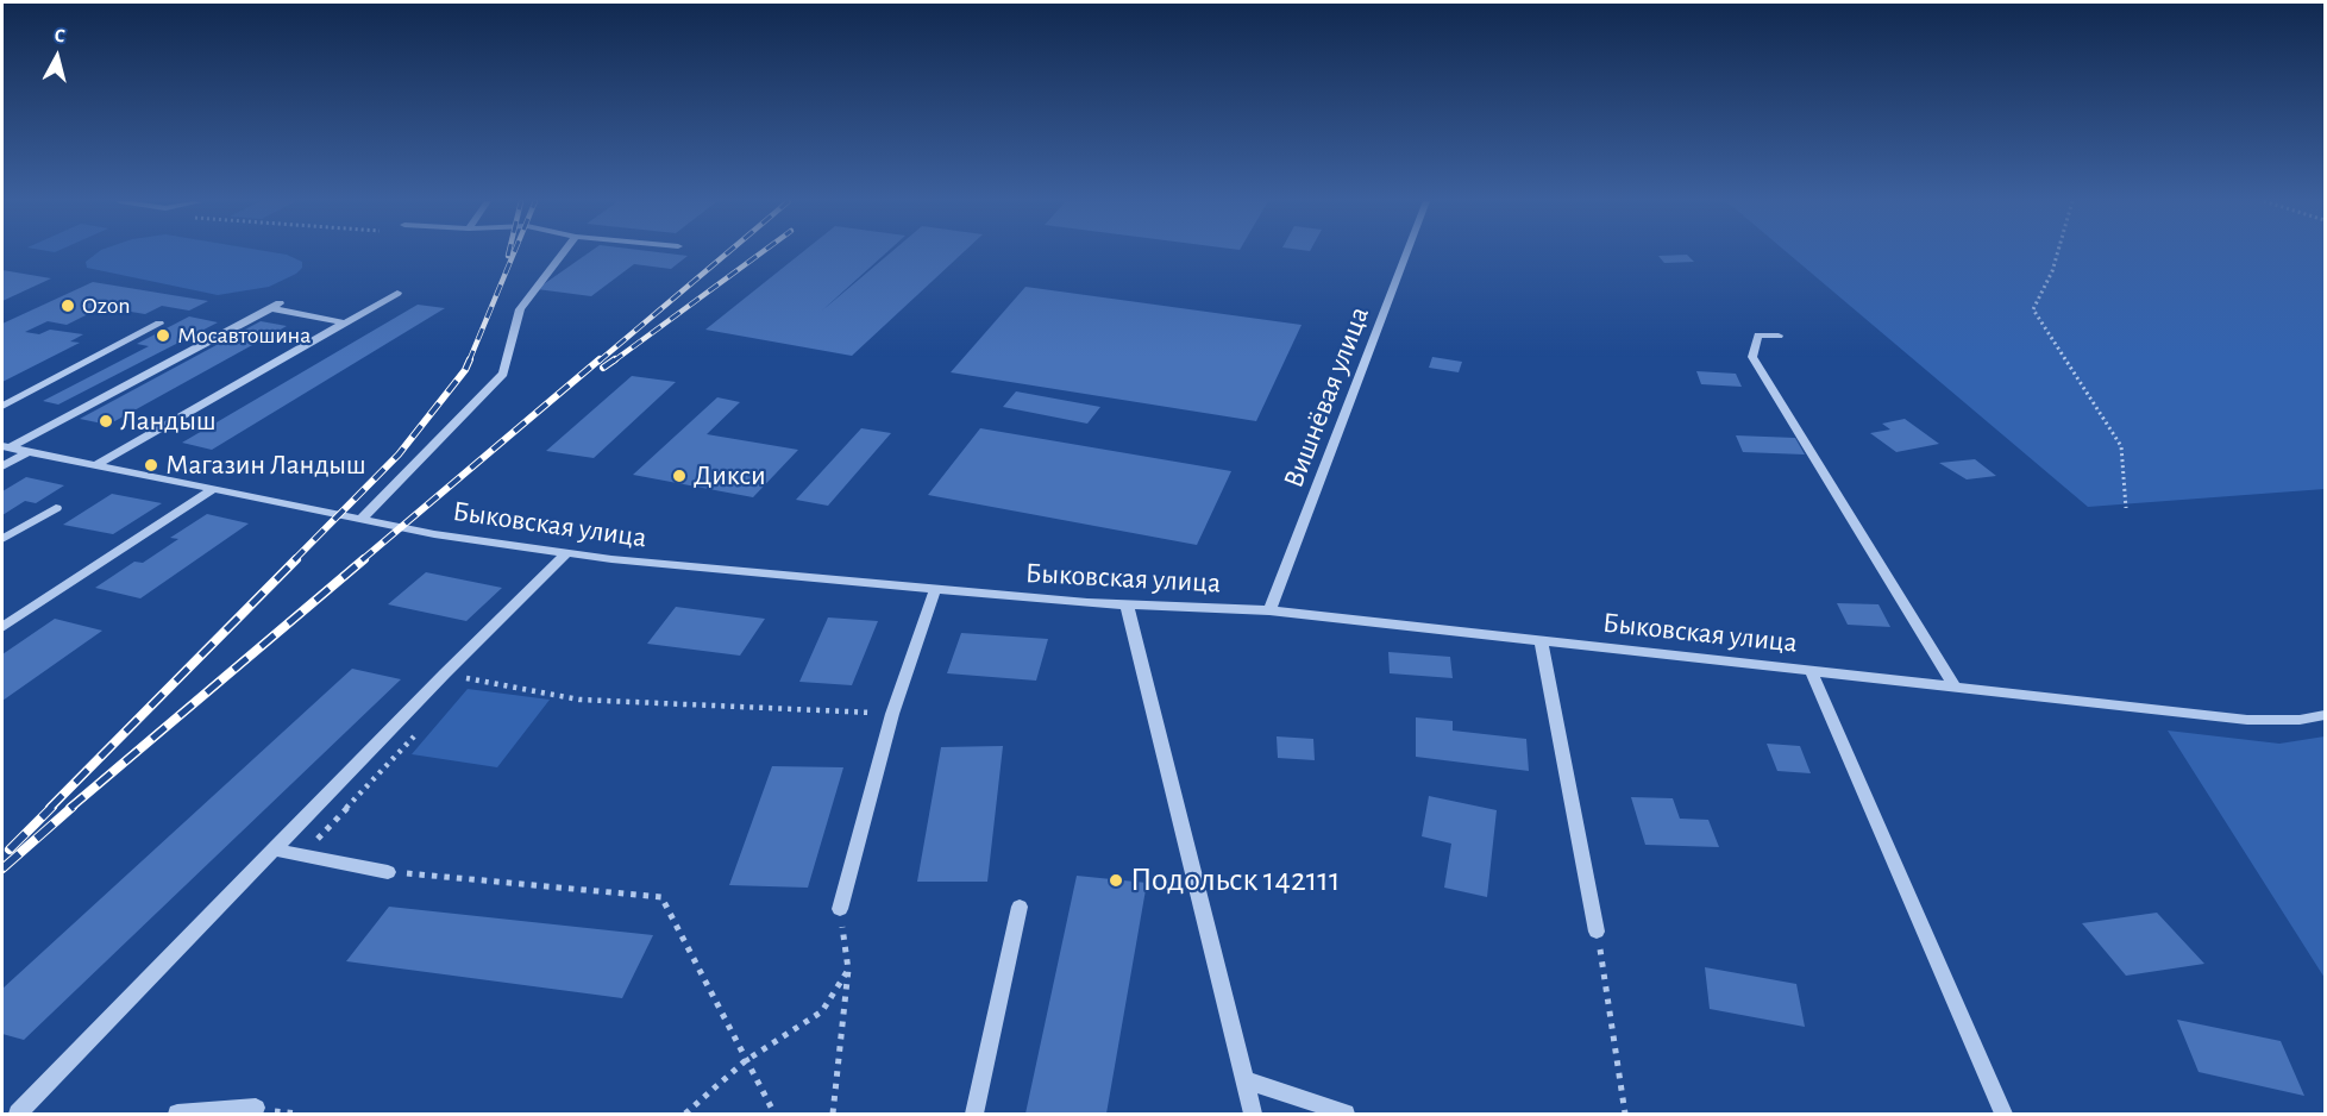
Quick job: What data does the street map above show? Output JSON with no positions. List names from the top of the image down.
{
  "streets": {
    "street": ["Вишнёвая улица", "Быковская улица"]
  },
  "crossings": [
    ["Вишнёвая улица", "Быковская улица"]
  ],
  "places": [
    "Ozon",
    "Мосавтошина",
    "Ландыш",
    "Магазин Ландыш",
    "Дикси",
    "Подольск 142111"
  ],
  "north": "top"
}
